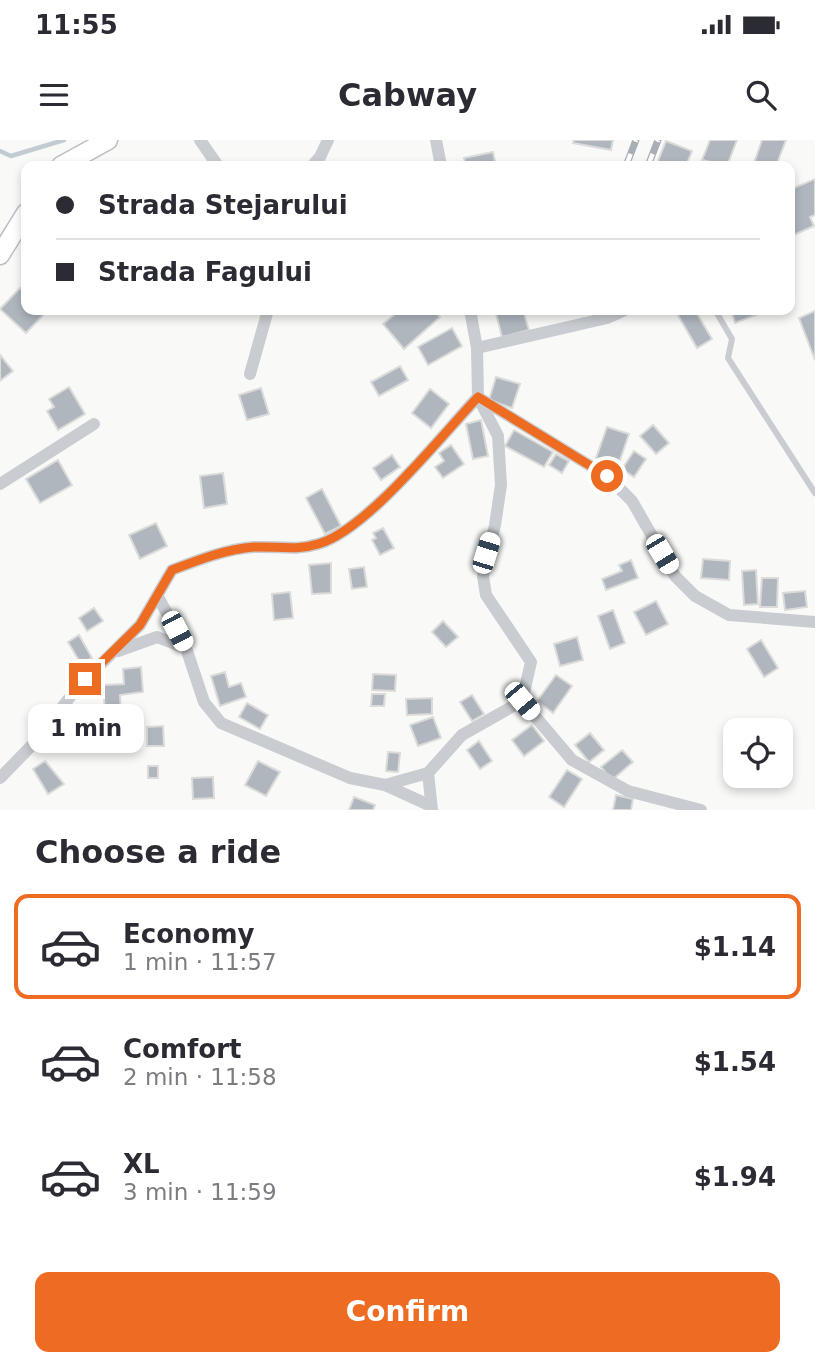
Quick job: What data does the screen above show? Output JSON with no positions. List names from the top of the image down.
{
  "page": {
    "status": "11:55",
    "header": "Cabway",
    "banner": ["Strada Stejarului", "Strada Fagului"],
    "bubble": "1 min",
    "heading": "Choose a ride",
    "list": [
      {
        "name": "Economy",
        "note": "1 min · 11:57",
        "value": "$1.14"
      },
      {
        "name": "Comfort",
        "note": "2 min · 11:58",
        "value": "$1.54"
      },
      {
        "name": "XL",
        "note": "3 min · 11:59",
        "value": "$1.94"
      }
    ],
    "buttons": "Confirm"
  }
}
